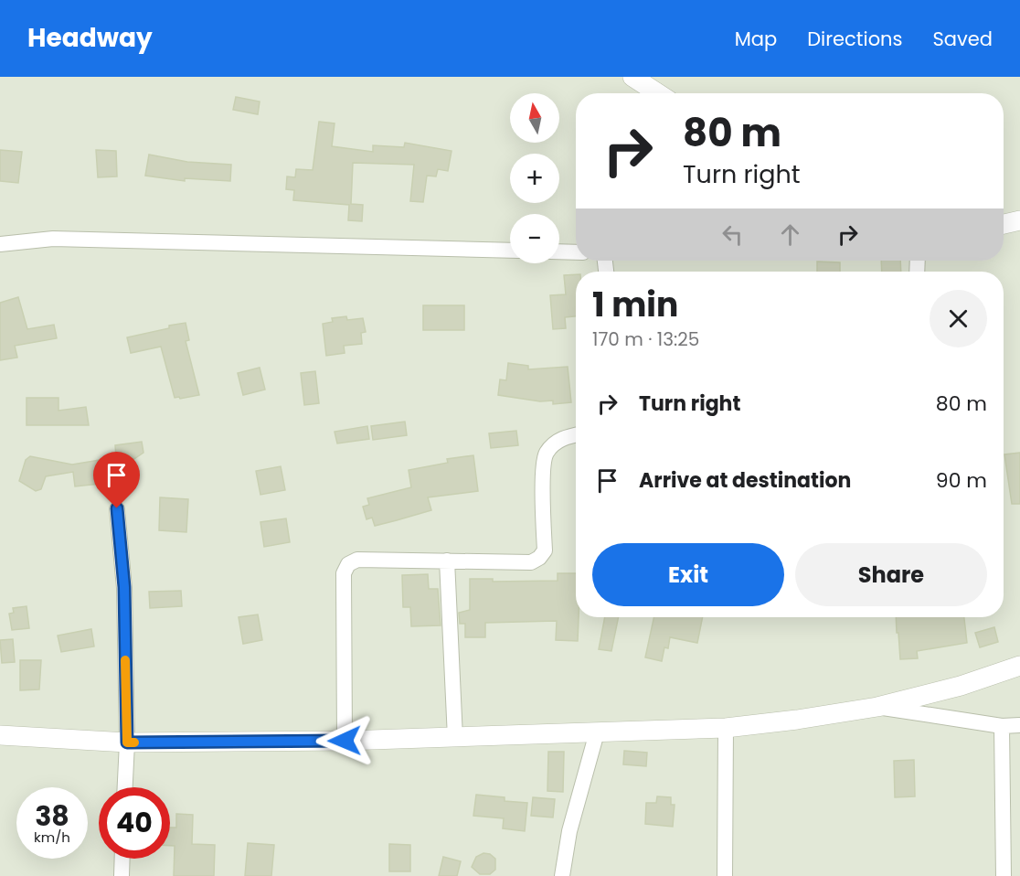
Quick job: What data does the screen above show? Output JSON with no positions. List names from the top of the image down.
{
  "north": "top",
  "page": {
    "header": "Headway",
    "nav": ["Map", "Directions", "Saved"],
    "map_buttons": ["+", "−"],
    "turn": ["80 m", "Turn right"],
    "heading": ["1 min", "170 m · 13:25"],
    "list": [
      {
        "name": "Turn right",
        "value": "80 m"
      },
      {
        "name": "Arrive at destination",
        "value": "90 m"
      }
    ],
    "buttons": ["Exit", "Share"],
    "speed": "38 km/h",
    "limit": "40"
  }
}
